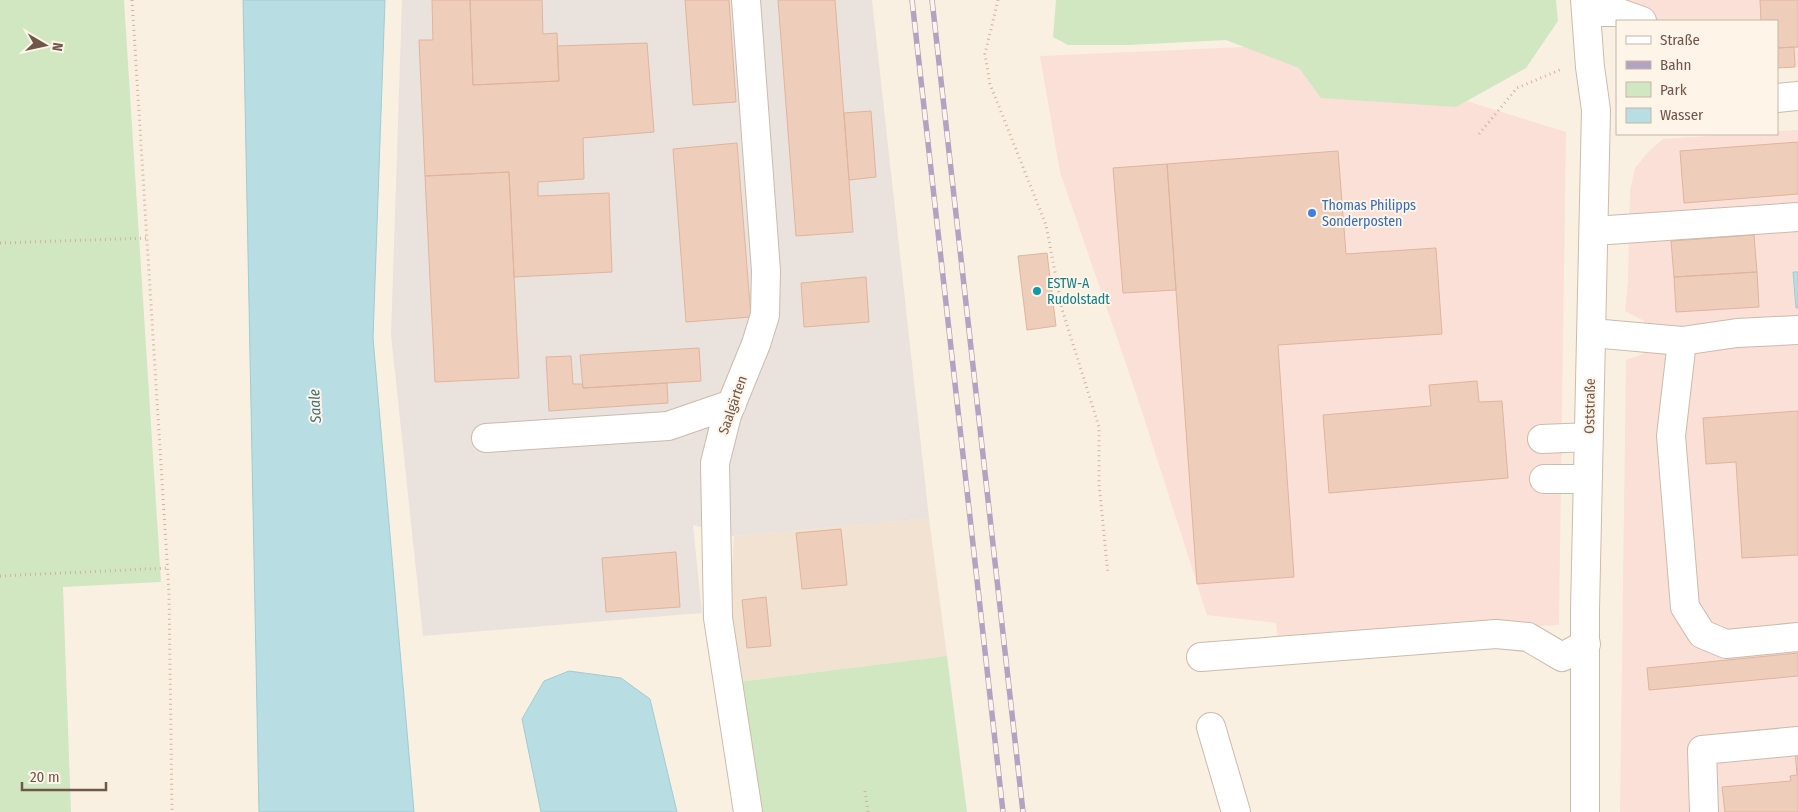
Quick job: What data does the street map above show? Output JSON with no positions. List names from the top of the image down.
{
  "streets": {
    "street": ["Saalgärten", "Oststraße"]
  },
  "water": ["Saale"],
  "places": ["Thomas Philipps Sonderposten", "ESTW-A Rudolstadt"],
  "legend": [
    "Straße",
    "Bahn",
    "Park",
    "Wasser"
  ],
  "scale_bar": "20 m",
  "north": "right"
}
